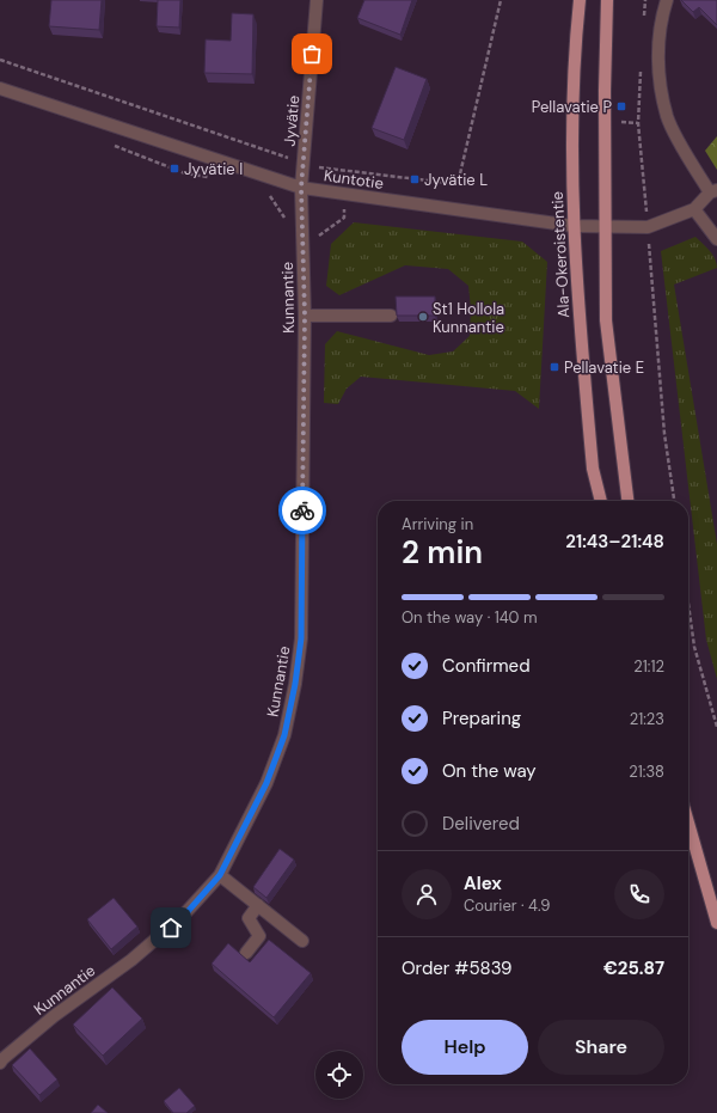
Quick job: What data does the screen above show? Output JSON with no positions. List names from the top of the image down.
{
  "streets": {
    "main road": ["Ala-Okeroistentie"],
    "street": ["Jyvätie", "Kuntotie", "Kunnantie"]
  },
  "crossings": [
    ["Jyvätie", "Kuntotie"],
    ["Jyvätie", "Kunnantie"],
    ["Kuntotie", "Ala-Okeroistentie"],
    ["Kuntotie", "Kunnantie"]
  ],
  "places": {
    "transit": [
      "Pellavatie P",
      "Jyvätie I",
      "Jyvätie L",
      "Pellavatie E"
    ],
    "other": ["St1 Hollola Kunnantie"]
  },
  "page": {
    "heading": ["2 min", "Arriving in", "21:43–21:48"],
    "panel": [
      "Alex",
      "Courier · 4.9",
      "Order #5839",
      "€25.87"
    ],
    "bar": "On the way · 140 m",
    "list": [
      ["Confirmed", "21:12"],
      ["Preparing", "21:23"],
      ["On the way", "21:38"],
      "Delivered"
    ],
    "buttons": ["Help", "Share"]
  }
}
